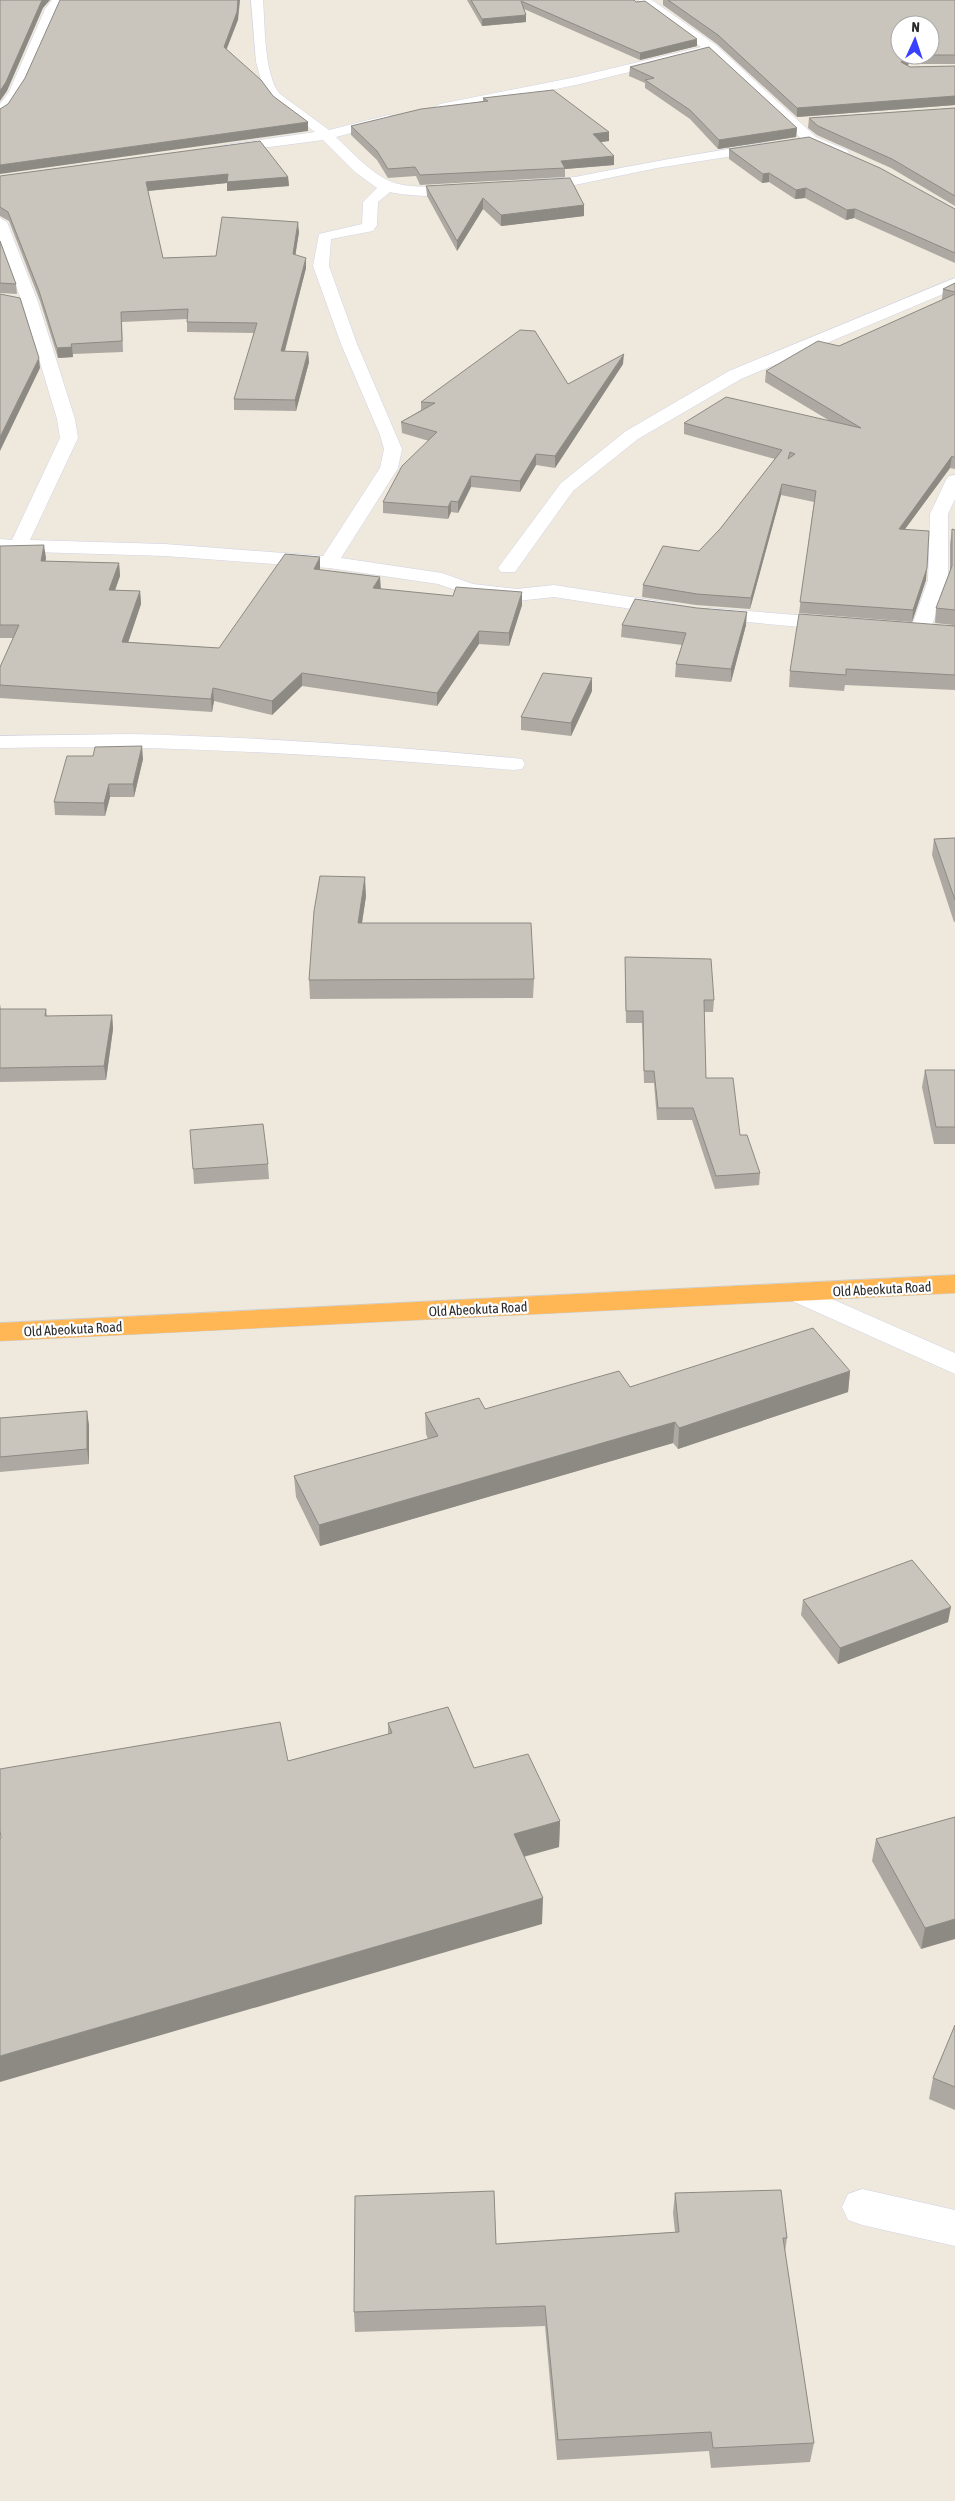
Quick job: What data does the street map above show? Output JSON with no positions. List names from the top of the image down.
{
  "streets": {
    "highway": ["Old Abeokuta Road"]
  },
  "north": "top"
}
